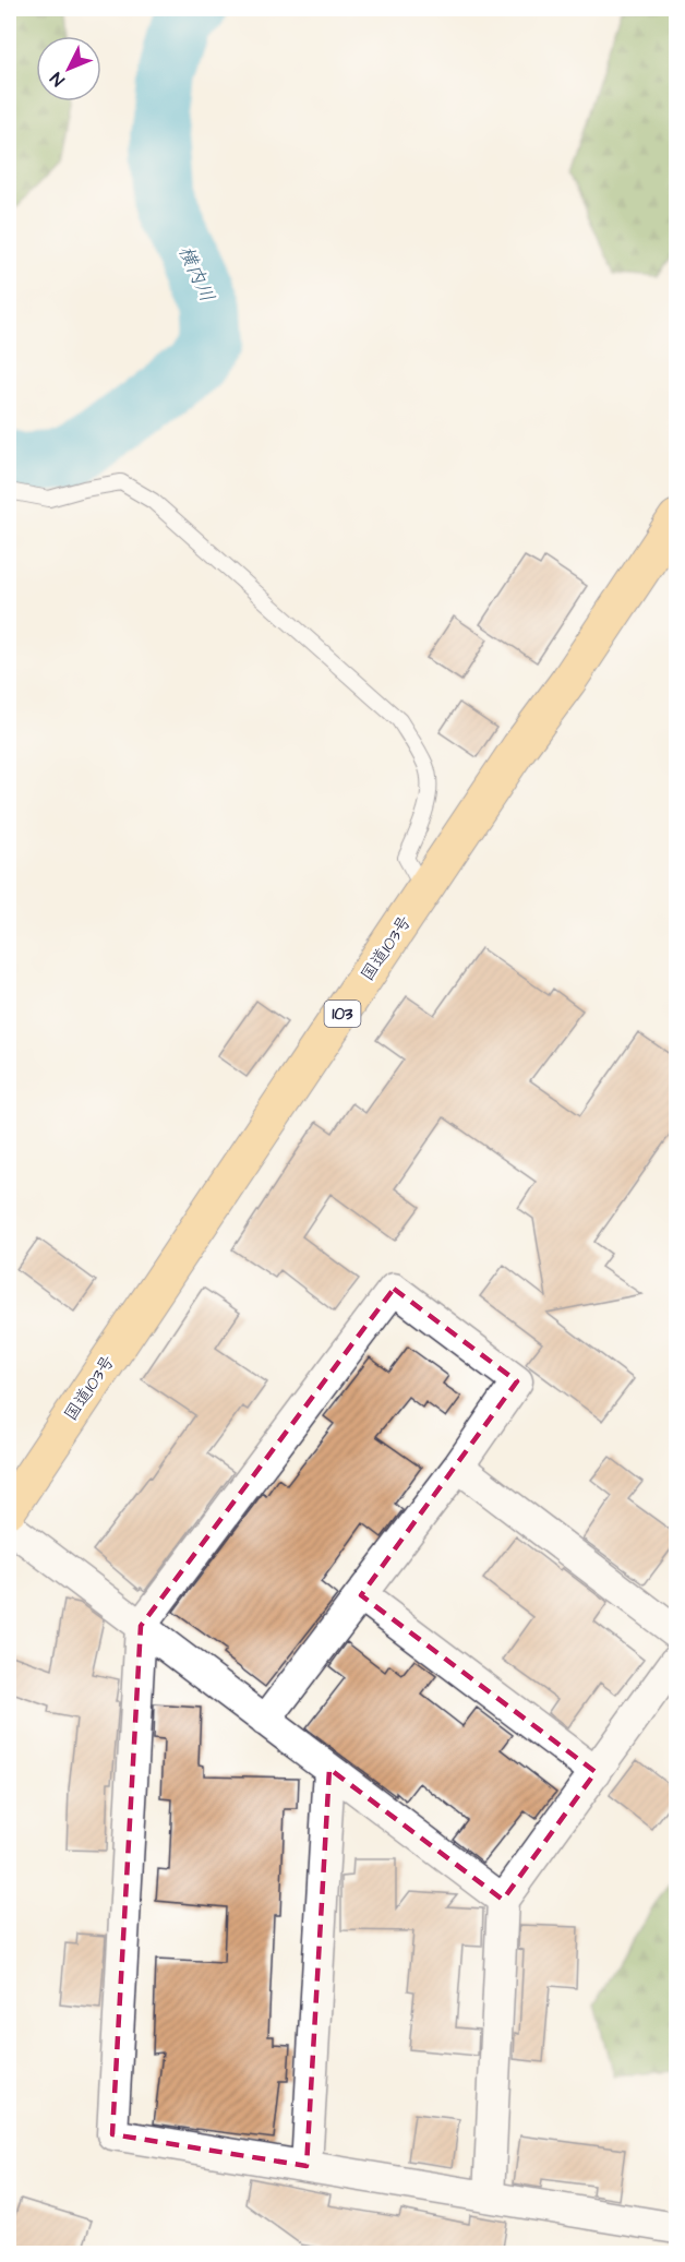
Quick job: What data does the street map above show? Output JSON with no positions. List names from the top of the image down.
{
  "streets": {
    "highway": ["国道103号", "103"]
  },
  "water": ["横内川"],
  "north": "bottom left"
}
